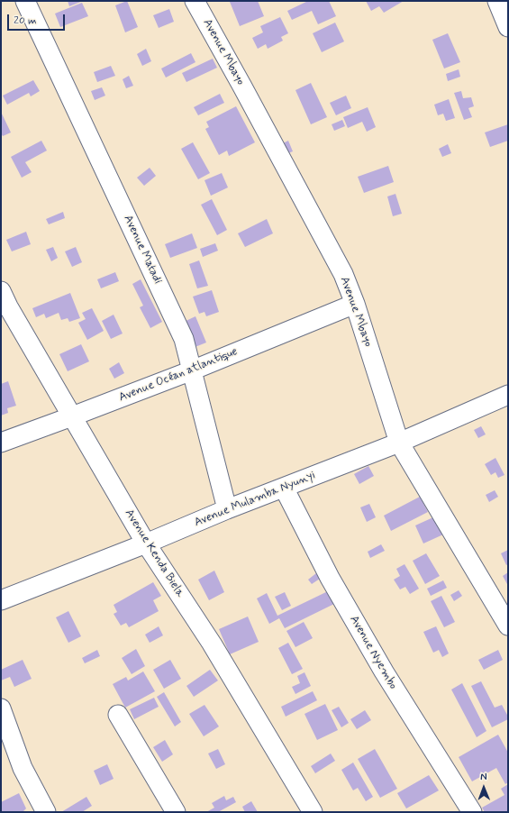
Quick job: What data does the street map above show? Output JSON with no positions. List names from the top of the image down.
{
  "streets": {
    "street": [
      "Avenue Mbayo",
      "Avenue Matadi",
      "Avenue Océan atlantique",
      "Avenue Mulamba Nyunyi",
      "Avenue Kenda Biela",
      "Avenue Nyembo"
    ]
  },
  "crossings": [
    ["Avenue Mbayo", "Avenue Océan atlantique"],
    ["Avenue Mbayo", "Avenue Mulamba Nyunyi"],
    ["Avenue Matadi", "Avenue Océan atlantique"],
    ["Avenue Matadi", "Avenue Mulamba Nyunyi"],
    ["Avenue Océan atlantique", "Avenue Kenda Biela"],
    ["Avenue Mulamba Nyunyi", "Avenue Kenda Biela"],
    ["Avenue Mulamba Nyunyi", "Avenue Nyembo"]
  ],
  "scale_bar": "20 m",
  "north": "top"
}
